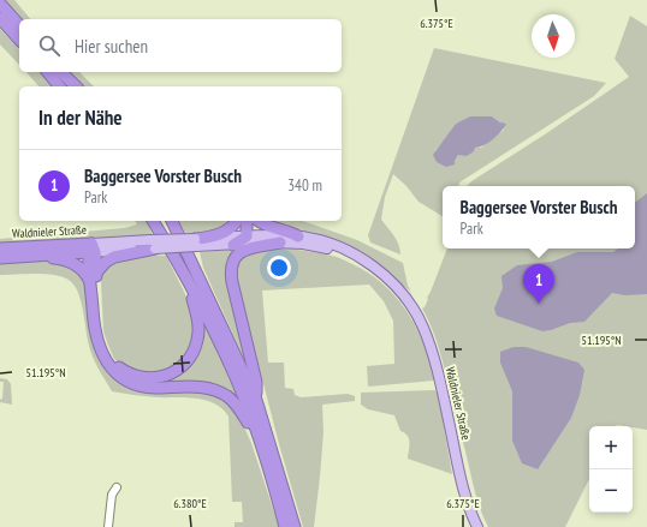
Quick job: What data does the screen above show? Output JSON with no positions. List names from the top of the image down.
{
  "streets": {
    "highway": ["Waldnieler Straße"]
  },
  "north": "bottom",
  "page": {
    "search": "Hier suchen",
    "heading": "In der Nähe",
    "list": [
      {
        "mark": "1",
        "name": "Baggersee Vorster Busch",
        "note": "Park",
        "value": "340 m"
      }
    ],
    "popup": ["Baggersee Vorster Busch", "Park"],
    "pins": "1",
    "map_buttons": ["+", "−"]
  },
  "coordinates": ["6.375°E", "51.195°N", "6.380°E"]
}
